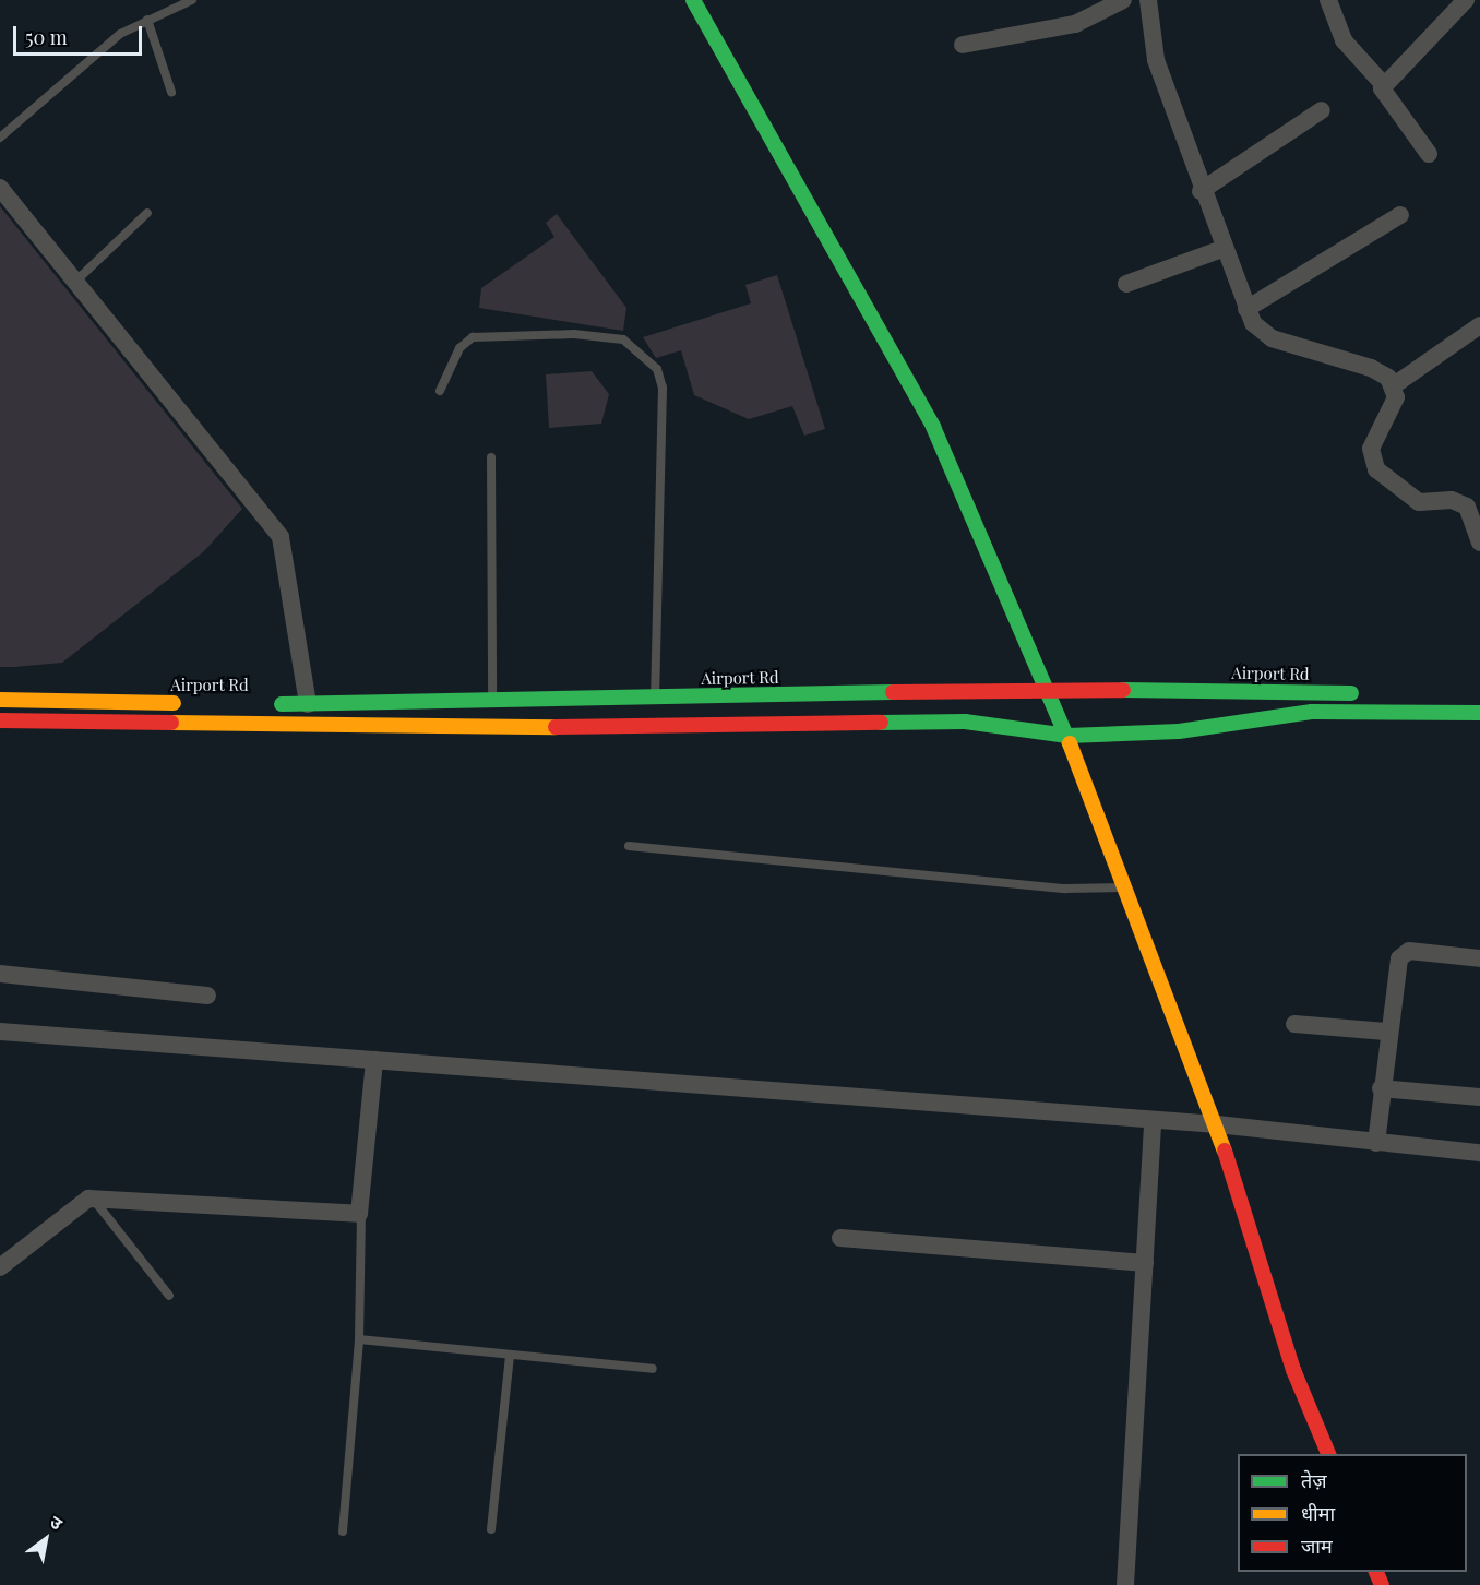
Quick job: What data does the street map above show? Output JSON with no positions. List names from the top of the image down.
{
  "streets": {
    "main road": ["Airport Rd"]
  },
  "legend": ["तेज़", "धीमा", "जाम"],
  "scale_bar": "50 m",
  "north": "top right"
}
